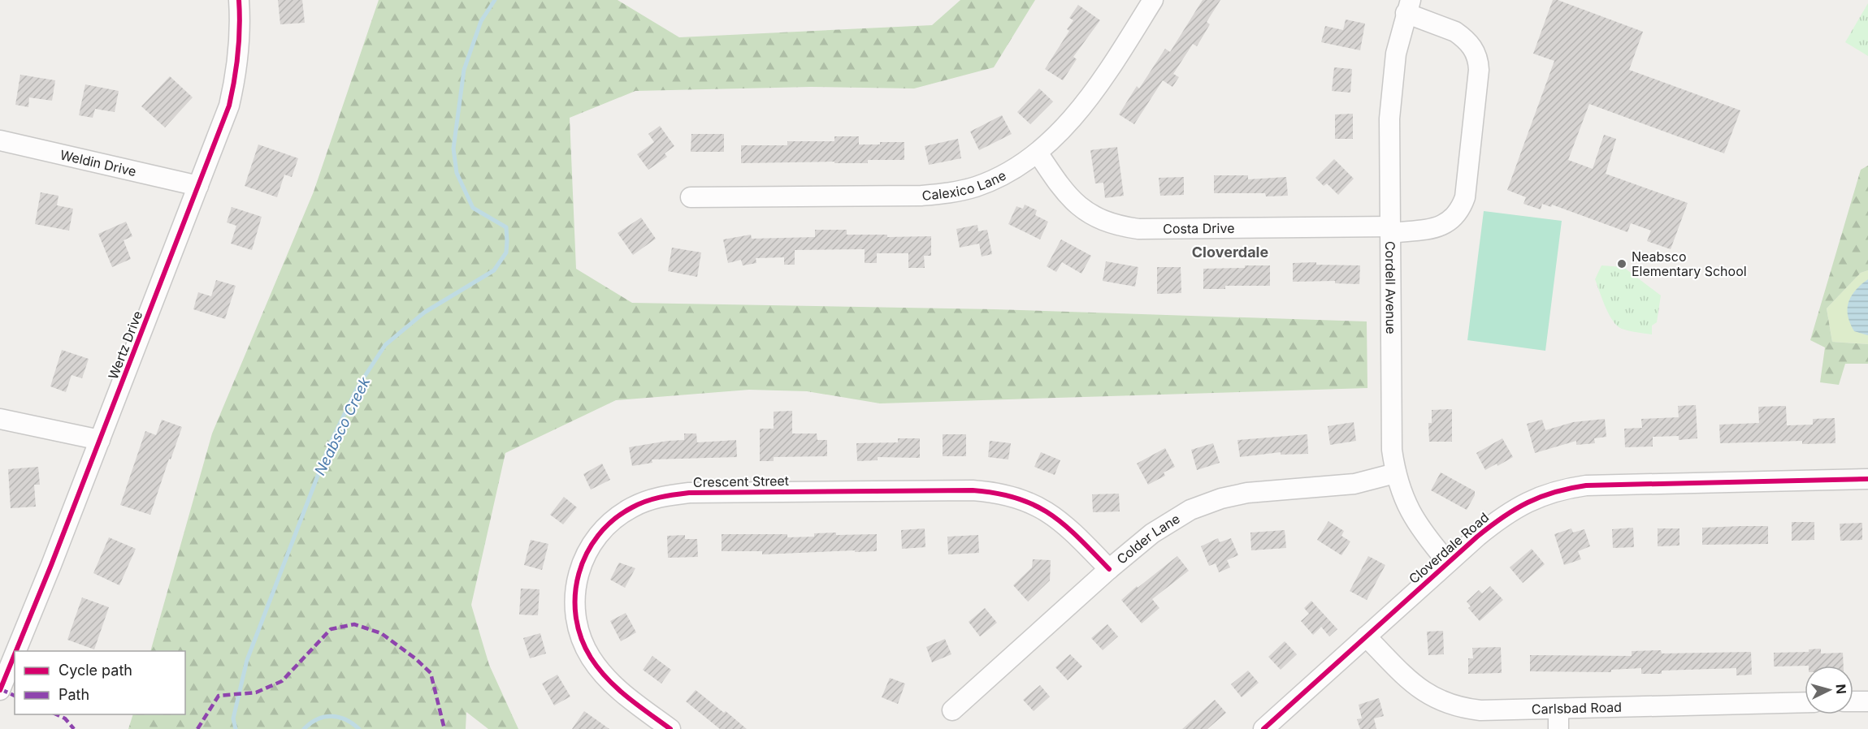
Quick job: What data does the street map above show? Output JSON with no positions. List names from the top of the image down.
{
  "streets": {
    "street": [
      "Weldin Drive",
      "Calexico Lane",
      "Costa Drive",
      "Cordell Avenue",
      "Wertz Drive",
      "Crescent Street",
      "Colder Lane",
      "Cloverdale Road",
      "Carlsbad Road"
    ]
  },
  "crossings": [
    ["Weldin Drive", "Wertz Drive"],
    ["Calexico Lane", "Costa Drive"],
    ["Costa Drive", "Cordell Avenue"],
    ["Cordell Avenue", "Colder Lane"],
    ["Cordell Avenue", "Cloverdale Road"],
    ["Crescent Street", "Colder Lane"],
    ["Cloverdale Road", "Carlsbad Road"]
  ],
  "districts": ["Cloverdale"],
  "water": ["Neabsco Creek"],
  "places": ["Neabsco Elementary School"],
  "legend": ["Cycle path", "Path"],
  "north": "right"
}
